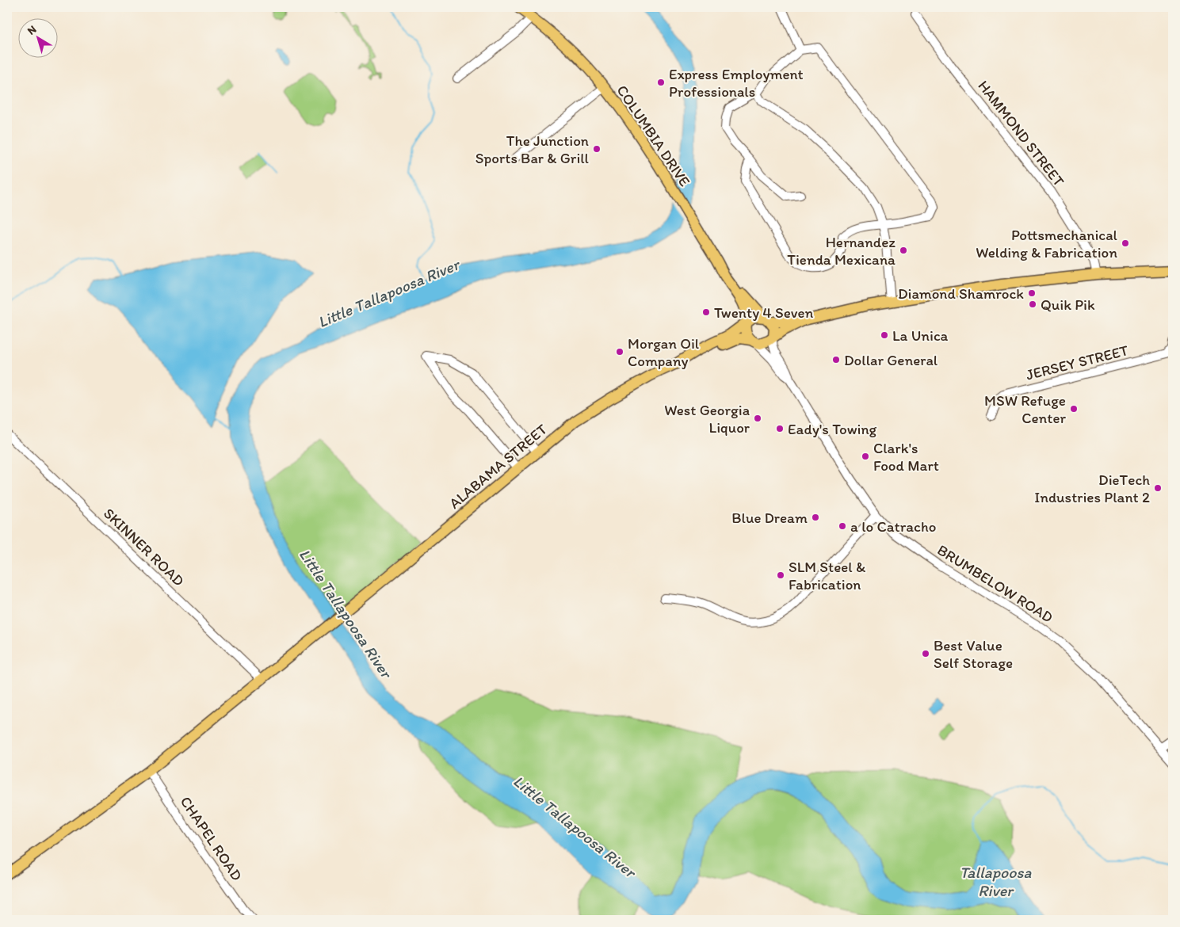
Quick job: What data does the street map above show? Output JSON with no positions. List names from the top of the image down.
{
  "streets": {
    "main road": ["COLUMBIA DRIVE", "ALABAMA STREET"],
    "street": [
      "HAMMOND STREET",
      "JERSEY STREET",
      "SKINNER ROAD",
      "BRUMBELOW ROAD",
      "CHAPEL ROAD"
    ]
  },
  "crossings": [
    ["COLUMBIA DRIVE", "ALABAMA STREET"],
    ["COLUMBIA DRIVE", "BRUMBELOW ROAD"],
    ["ALABAMA STREET", "SKINNER ROAD"],
    ["ALABAMA STREET", "BRUMBELOW ROAD"],
    ["ALABAMA STREET", "CHAPEL ROAD"]
  ],
  "water": ["Little Tallapoosa River", "Tallapoosa River"],
  "places": [
    "Express Employment Professionals",
    "The Junction Sports Bar & Grill",
    "Pottsmechanical Welding & Fabrication",
    "Hernandez Tienda Mexicana",
    "Diamond Shamrock",
    "Quik Pik",
    "Twenty 4 Seven",
    "La Unica",
    "Morgan Oil Company",
    "Dollar General",
    "MSW Refuge Center",
    "West Georgia Liquor",
    "Eady's Towing",
    "Clark's Food Mart",
    "DieTech Industries Plant 2",
    "Blue Dream",
    "a lo Catracho",
    "SLM Steel & Fabrication",
    "Best Value Self Storage"
  ],
  "north": "top left"
}
